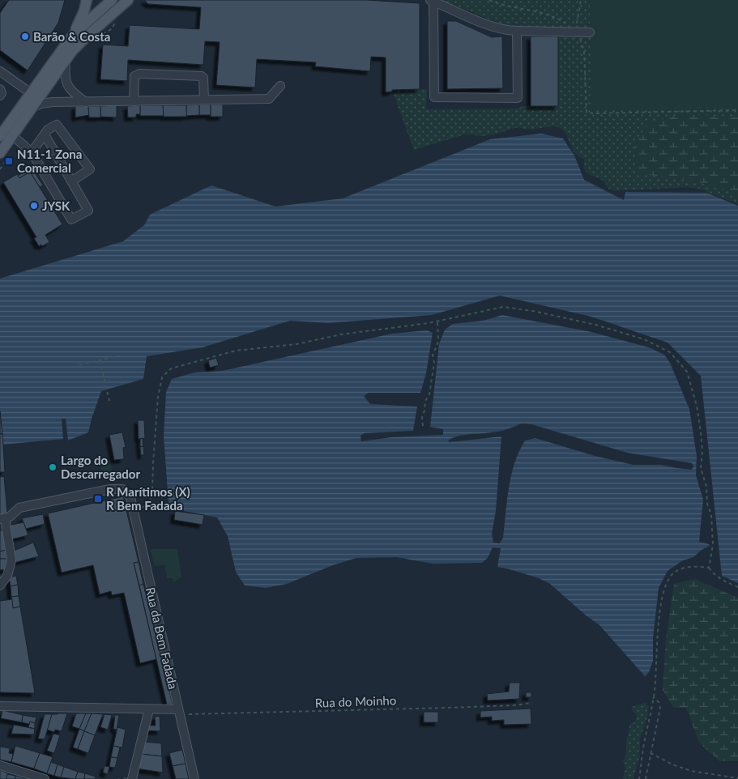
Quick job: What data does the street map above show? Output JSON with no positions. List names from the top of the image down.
{
  "streets": {
    "street": ["Rua da Bem Fadada"],
    "path": ["Rua do Moinho"]
  },
  "crossings": [
    ["Rua da Bem Fadada", "Rua do Moinho"]
  ],
  "places": {
    "other": ["Barão & Costa", "JYSK", "Largo do Descarregador"],
    "transit": ["N11-1 Zona Comercial", "R Marítimos (X) R Bem Fadada"]
  }
}
